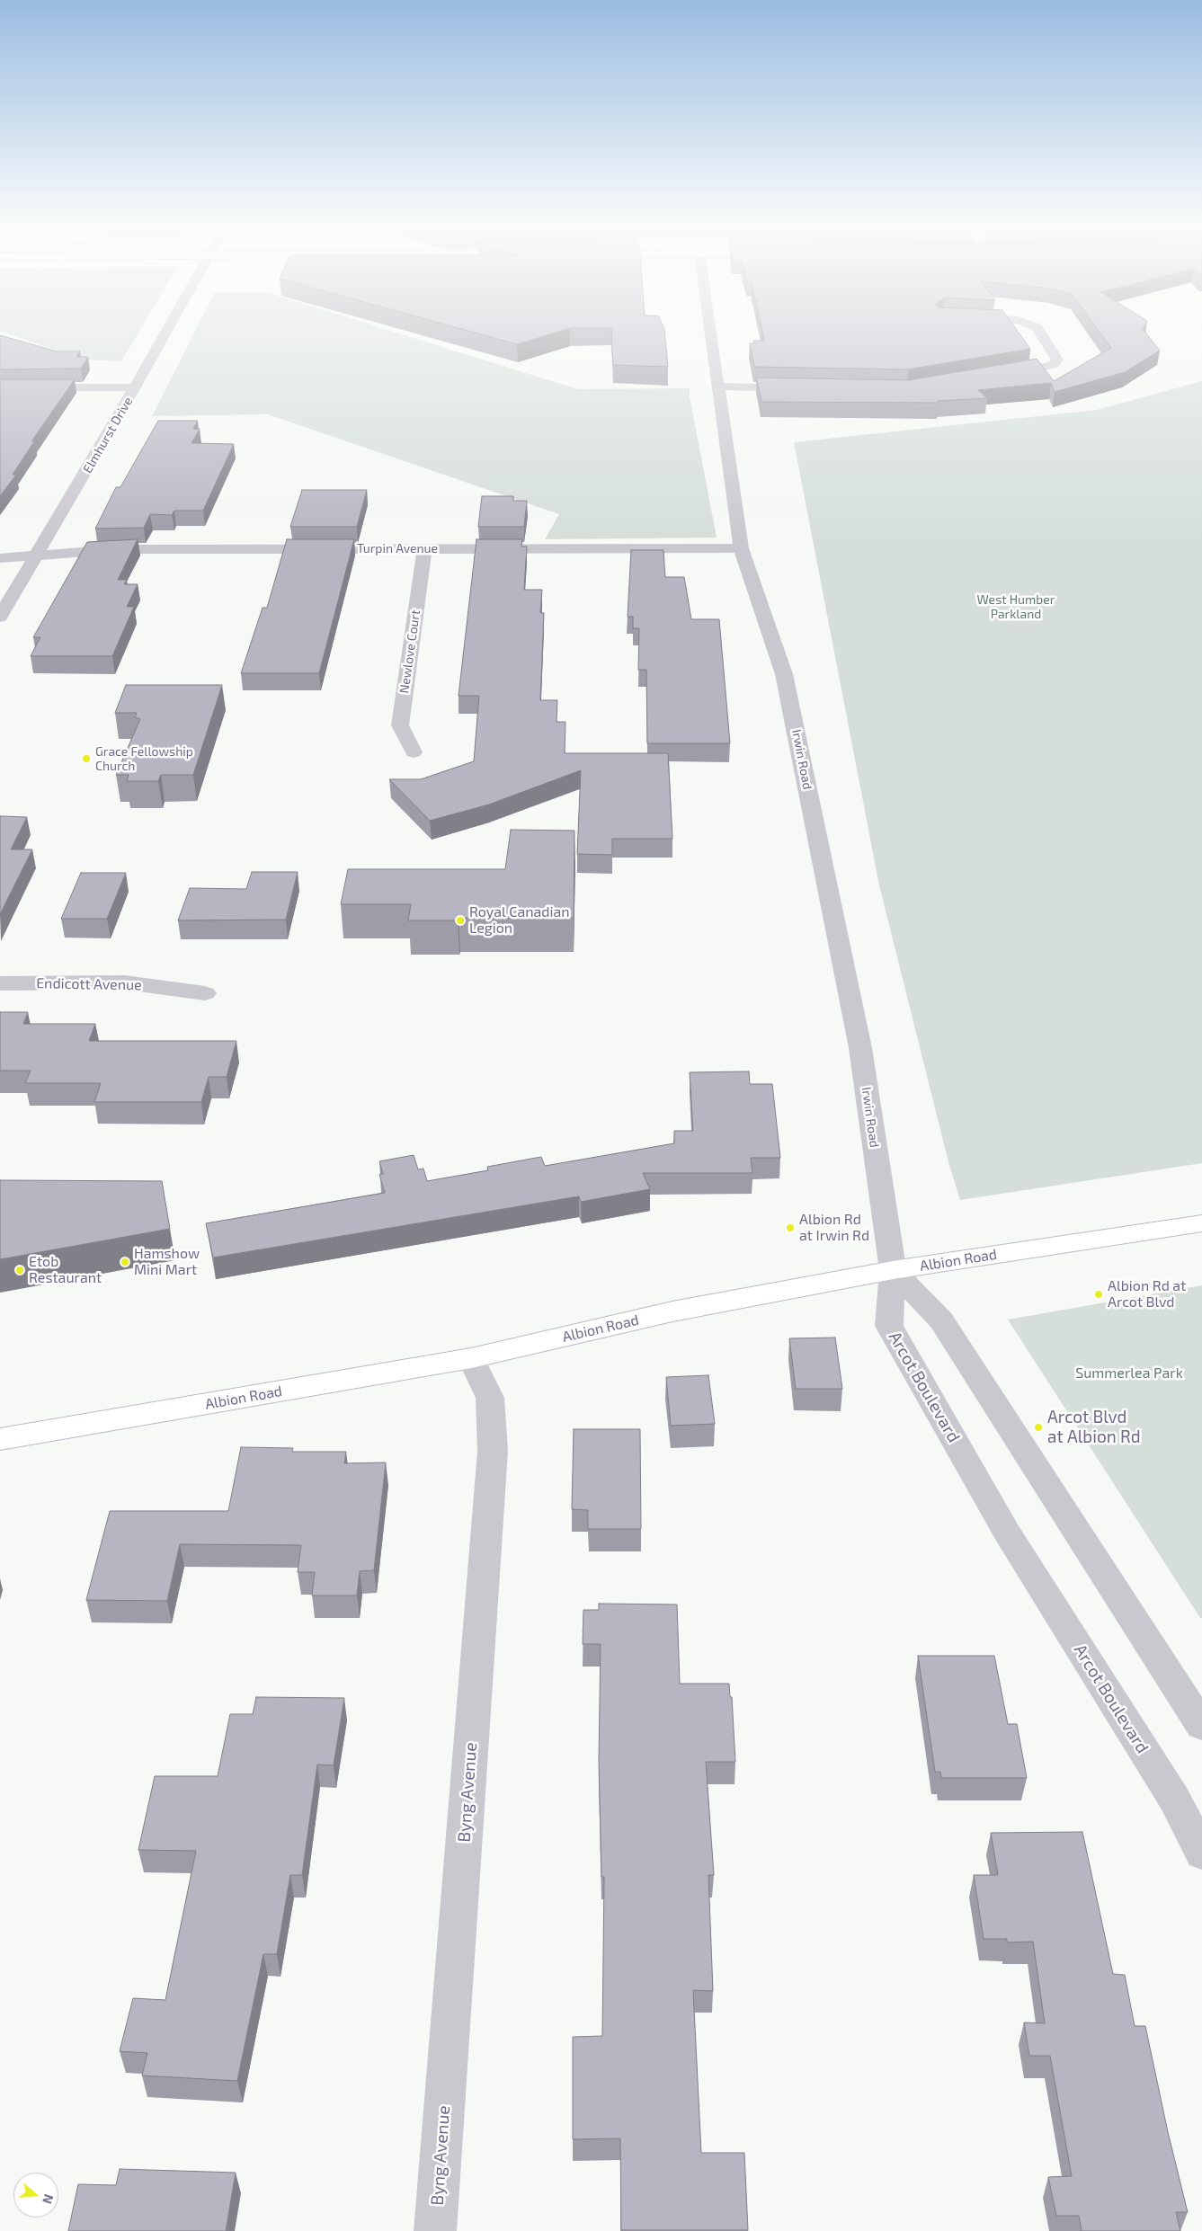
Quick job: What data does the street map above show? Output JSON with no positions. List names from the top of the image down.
{
  "streets": {
    "main road": ["Albion Road"],
    "street": [
      "Elmhurst Drive",
      "Turpin Avenue",
      "Newlove Court",
      "Irwin Road",
      "Endicott Avenue",
      "Arcot Boulevard",
      "Byng Avenue"
    ]
  },
  "crossings": [
    ["Elmhurst Drive", "Turpin Avenue"],
    ["Turpin Avenue", "Newlove Court"],
    ["Turpin Avenue", "Irwin Road"],
    ["Irwin Road", "Albion Road"],
    ["Irwin Road", "Arcot Boulevard"],
    ["Albion Road", "Arcot Boulevard"],
    ["Albion Road", "Byng Avenue"]
  ],
  "parks": ["West Humber Parkland", "Summerlea Park"],
  "places": [
    "Grace Fellowship Church",
    "Royal Canadian Legion",
    "Albion Rd at Irwin Rd",
    "Hamshow Mini Mart",
    "Etob Restaurant",
    "Albion Rd at Arcot Blvd",
    "Arcot Blvd at Albion Rd"
  ],
  "north": "right"
}
